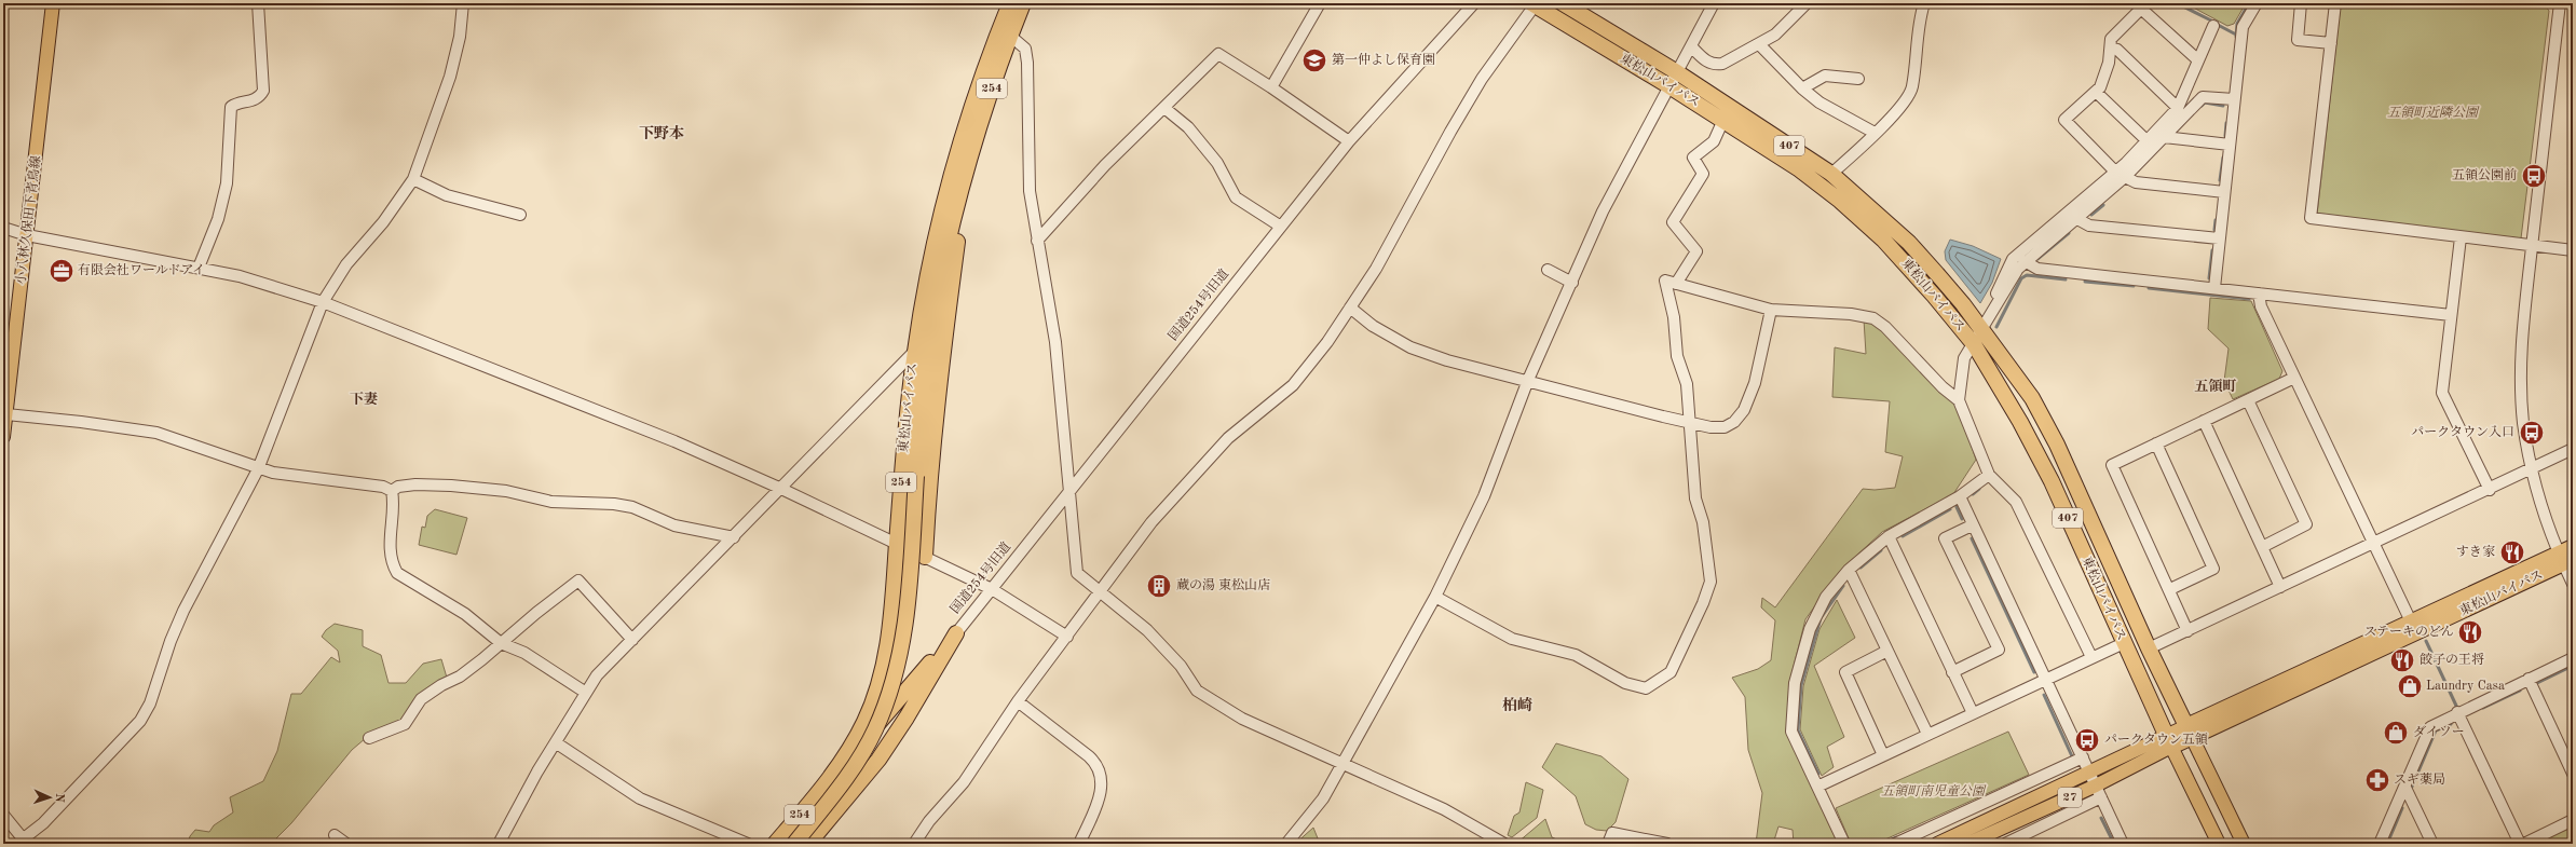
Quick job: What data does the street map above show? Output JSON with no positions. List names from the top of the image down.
{
  "streets": {
    "highway": ["東松山バイパス", "254", "407"],
    "main road": ["小八林久保田下青鳥線", "27"],
    "street": ["国道254号旧道"]
  },
  "districts": [
    "下野本",
    "五領町",
    "下妻",
    "柏崎"
  ],
  "parks": ["五領町近隣公園", "五領町南児童公園"],
  "places": {
    "school or university": ["第一仲よし保育園"],
    "bus stop": ["五領公園前", "パークタウン入口", "パークタウン五領"],
    "office": ["有限会社ワールドアイ"],
    "restaurant": ["すき家", "ステーキのどん", "餃子の王将"],
    "building": ["蔵の湯 東松山店"],
    "shop": ["Laundry Casa", "ダイソー"],
    "pharmacy": ["スギ薬局"]
  },
  "north": "right"
}
